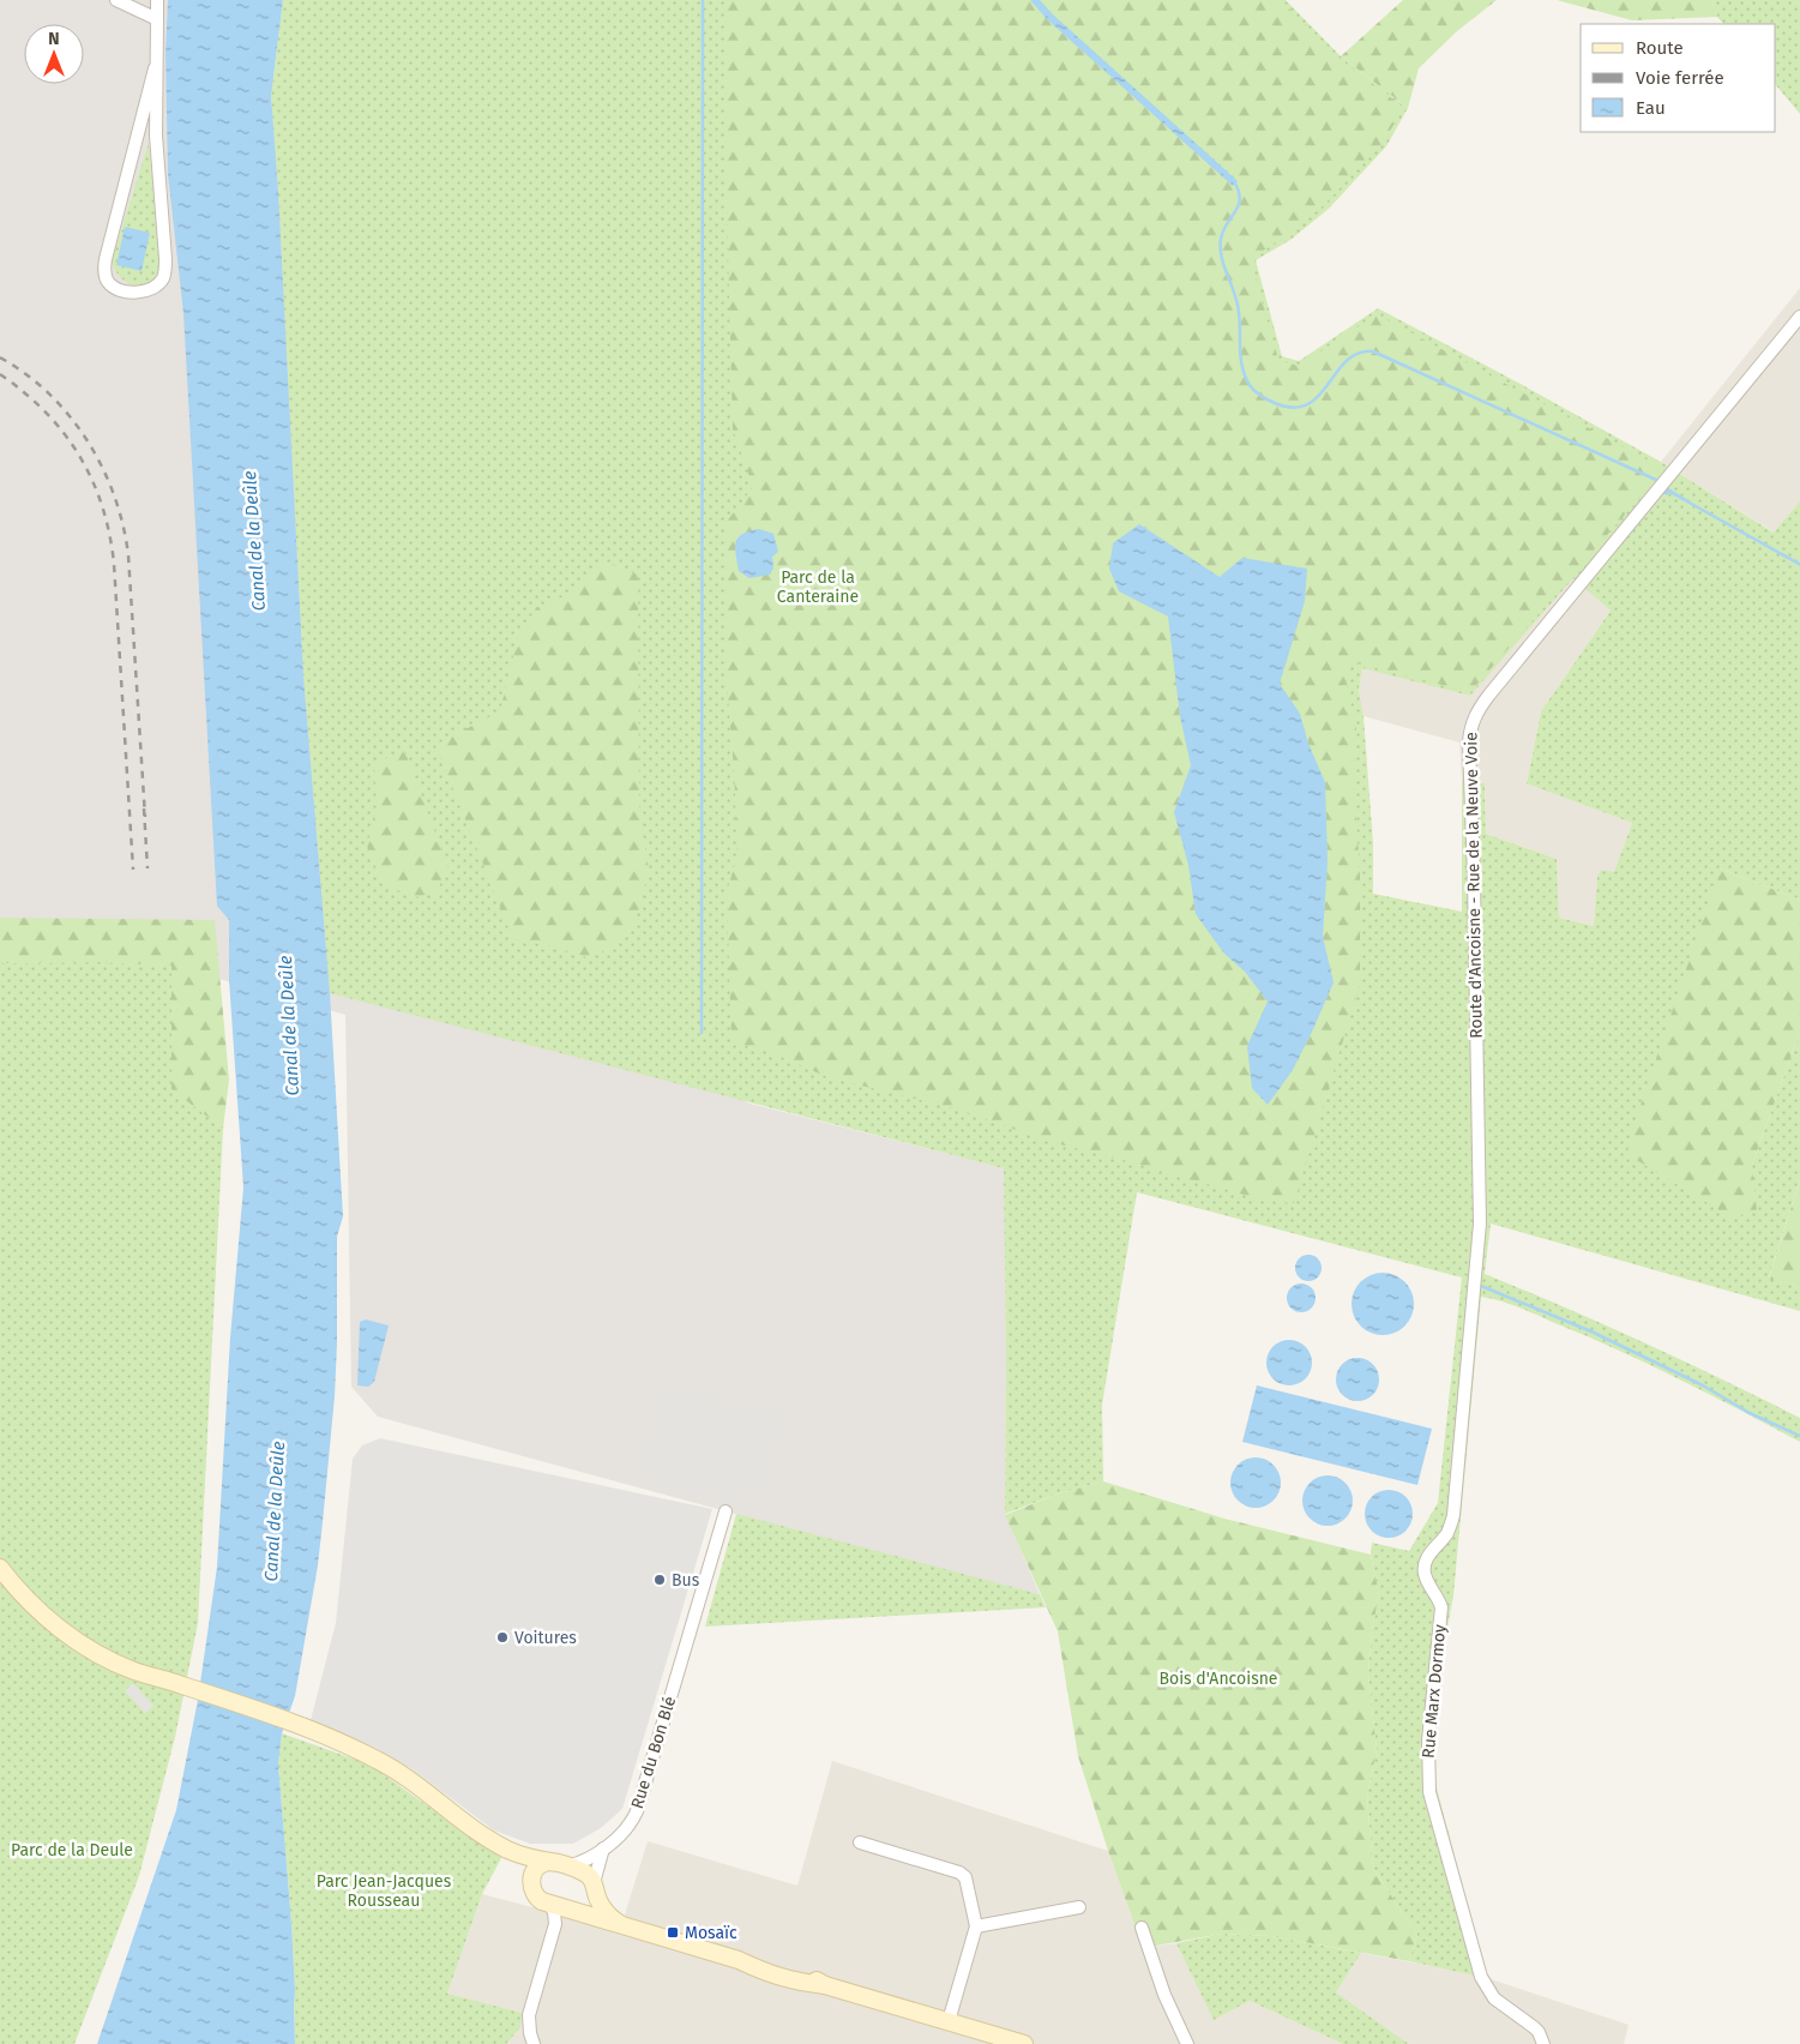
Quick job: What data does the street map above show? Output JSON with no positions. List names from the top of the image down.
{
  "streets": {
    "street": ["Route d'Ancoisne - Rue de la Neuve Voie", "Rue Marx Dormoy", "Rue du Bon Blé"]
  },
  "crossings": [
    ["Route d'Ancoisne - Rue de la Neuve Voie", "Rue Marx Dormoy"]
  ],
  "water": ["Canal de la Deûle"],
  "parks": [
    "Parc de la Canteraine",
    "Bois d'Ancoisne",
    "Parc de la Deule",
    "Parc Jean-Jacques Rousseau"
  ],
  "places": {
    "other": ["Bus", "Voitures"],
    "transit": ["Mosaïc"]
  },
  "legend": ["Route", "Voie ferrée", "Eau"],
  "north": "top"
}
